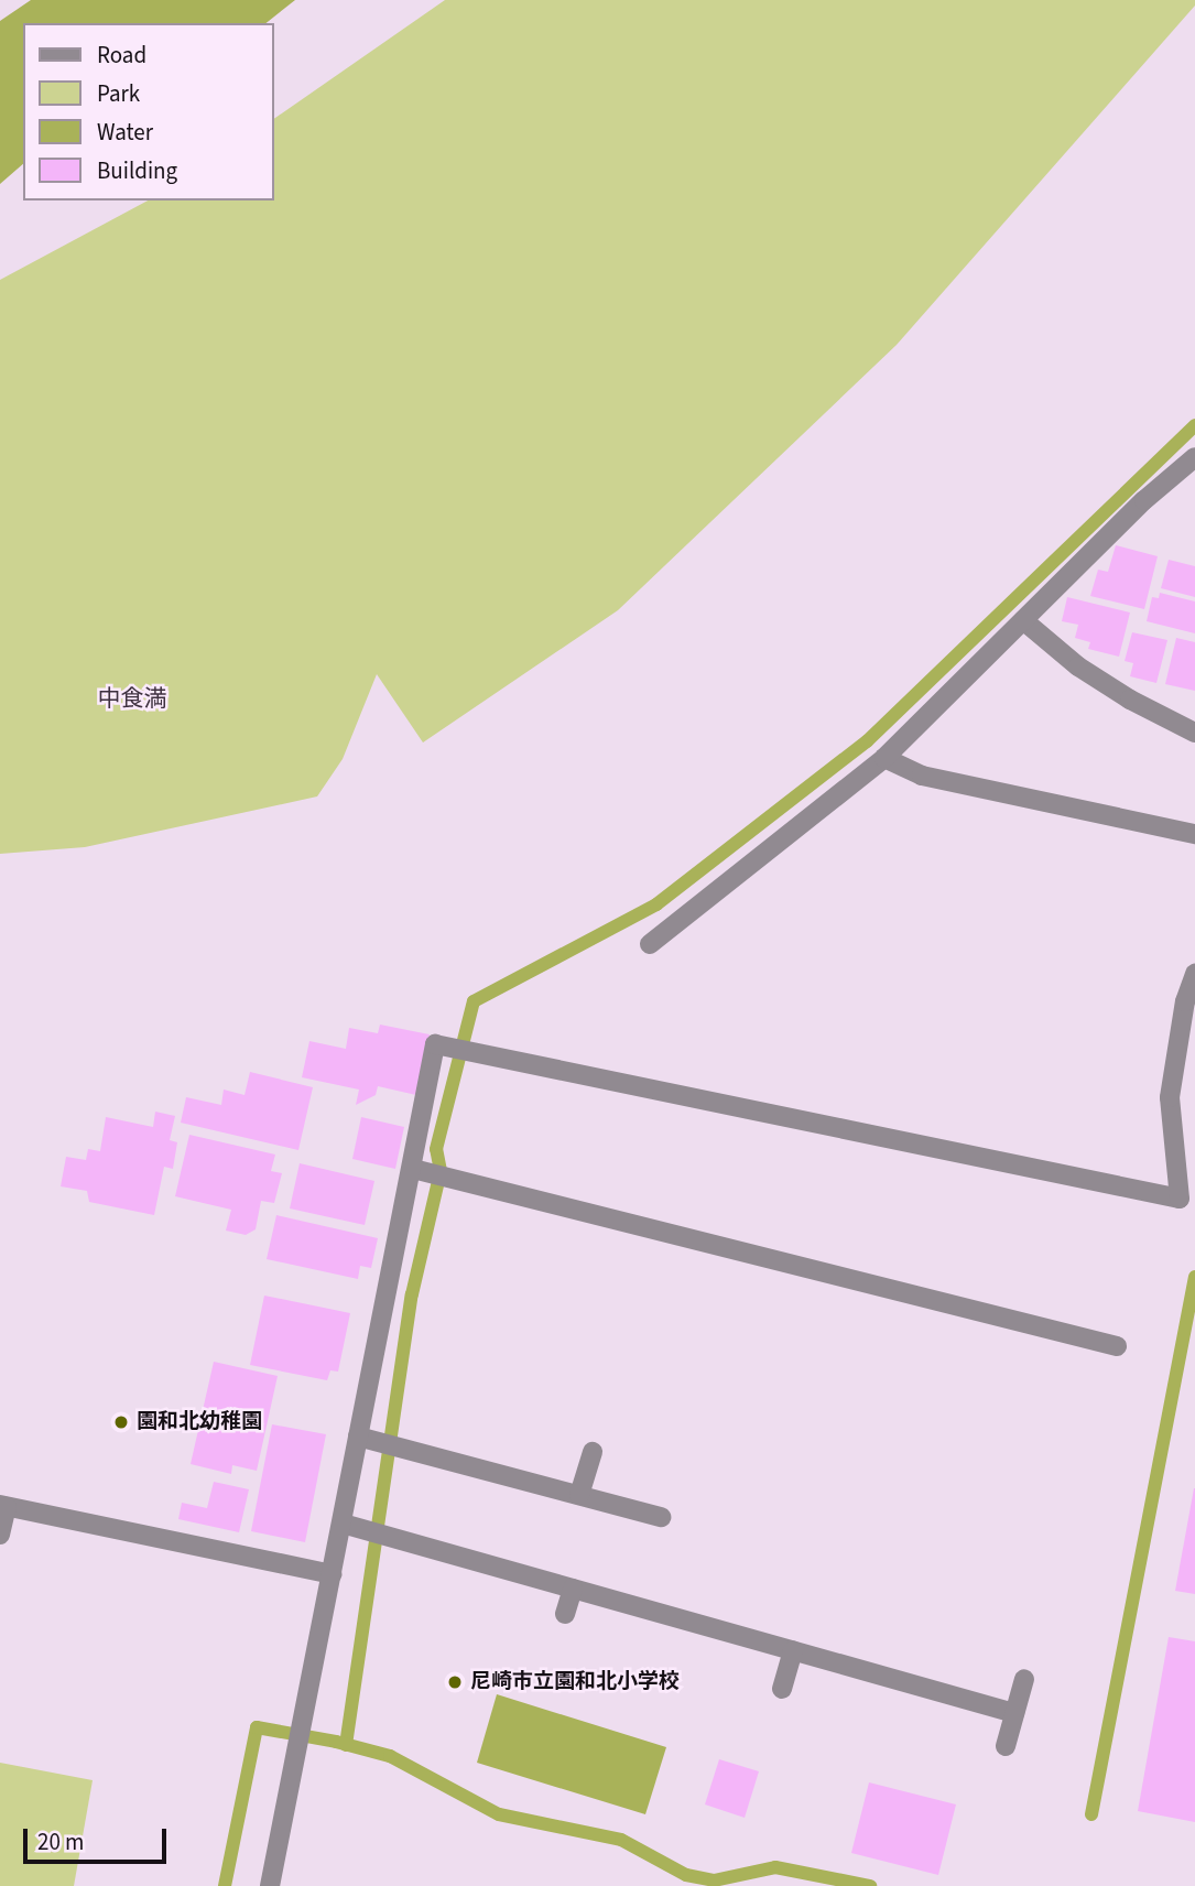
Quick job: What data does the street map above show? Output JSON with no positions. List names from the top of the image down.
{
  "districts": ["中食満"],
  "places": ["園和北幼稚園", "尼崎市立園和北小学校"],
  "legend": [
    "Road",
    "Park",
    "Water",
    "Building"
  ],
  "scale_bar": "20 m"
}
